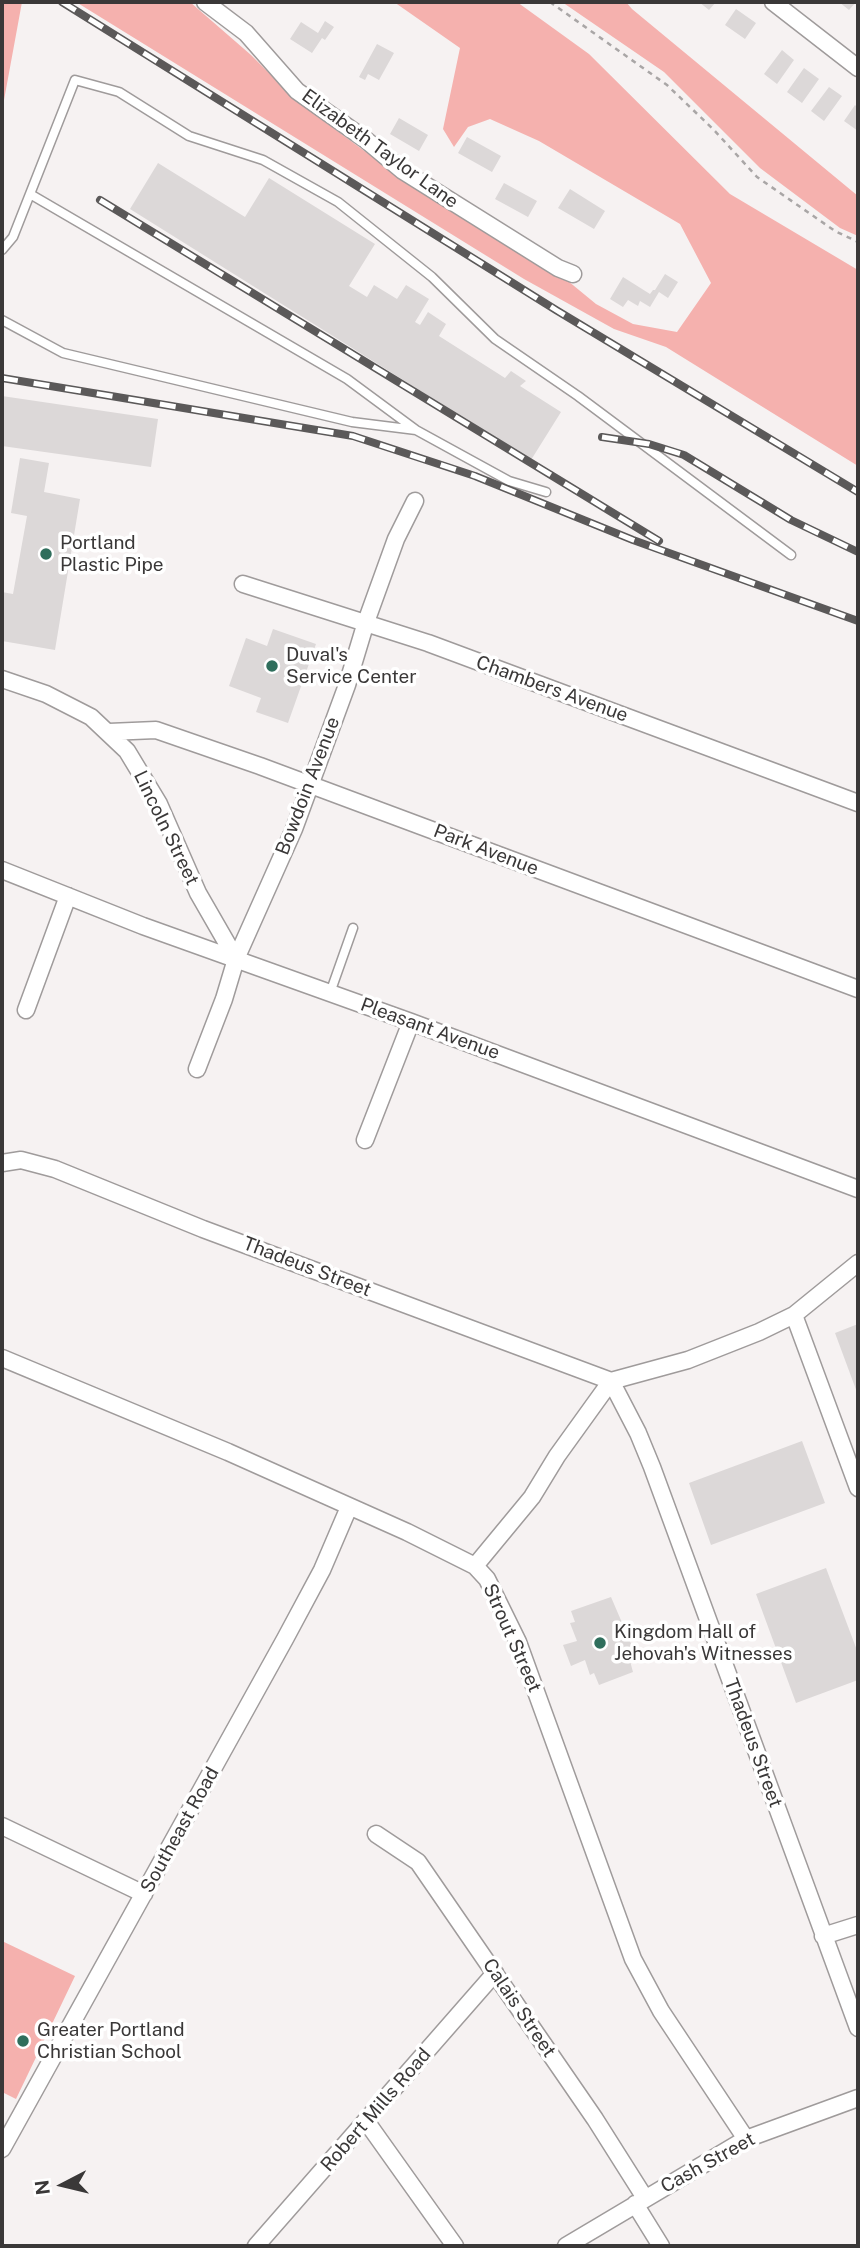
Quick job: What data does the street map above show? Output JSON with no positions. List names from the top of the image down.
{
  "streets": {
    "street": [
      "Elizabeth Taylor Lane",
      "Chambers Avenue",
      "Bowdoin Avenue",
      "Lincoln Street",
      "Park Avenue",
      "Pleasant Avenue",
      "Thadeus Street",
      "Strout Street",
      "Southeast Road",
      "Calais Street",
      "Robert Mills Road",
      "Cash Street"
    ]
  },
  "crossings": [
    ["Chambers Avenue", "Bowdoin Avenue"],
    ["Bowdoin Avenue", "Lincoln Street"],
    ["Bowdoin Avenue", "Park Avenue"],
    ["Bowdoin Avenue", "Pleasant Avenue"],
    ["Lincoln Street", "Park Avenue"],
    ["Lincoln Street", "Pleasant Avenue"],
    ["Strout Street", "Southeast Road"],
    ["Strout Street", "Cash Street"],
    ["Calais Street", "Robert Mills Road"],
    ["Calais Street", "Cash Street"]
  ],
  "places": [
    "Portland Plastic Pipe",
    "Duval's Service Center",
    "Kingdom Hall of Jehovah's Witnesses",
    "Greater Portland Christian School"
  ],
  "north": "left"
}
